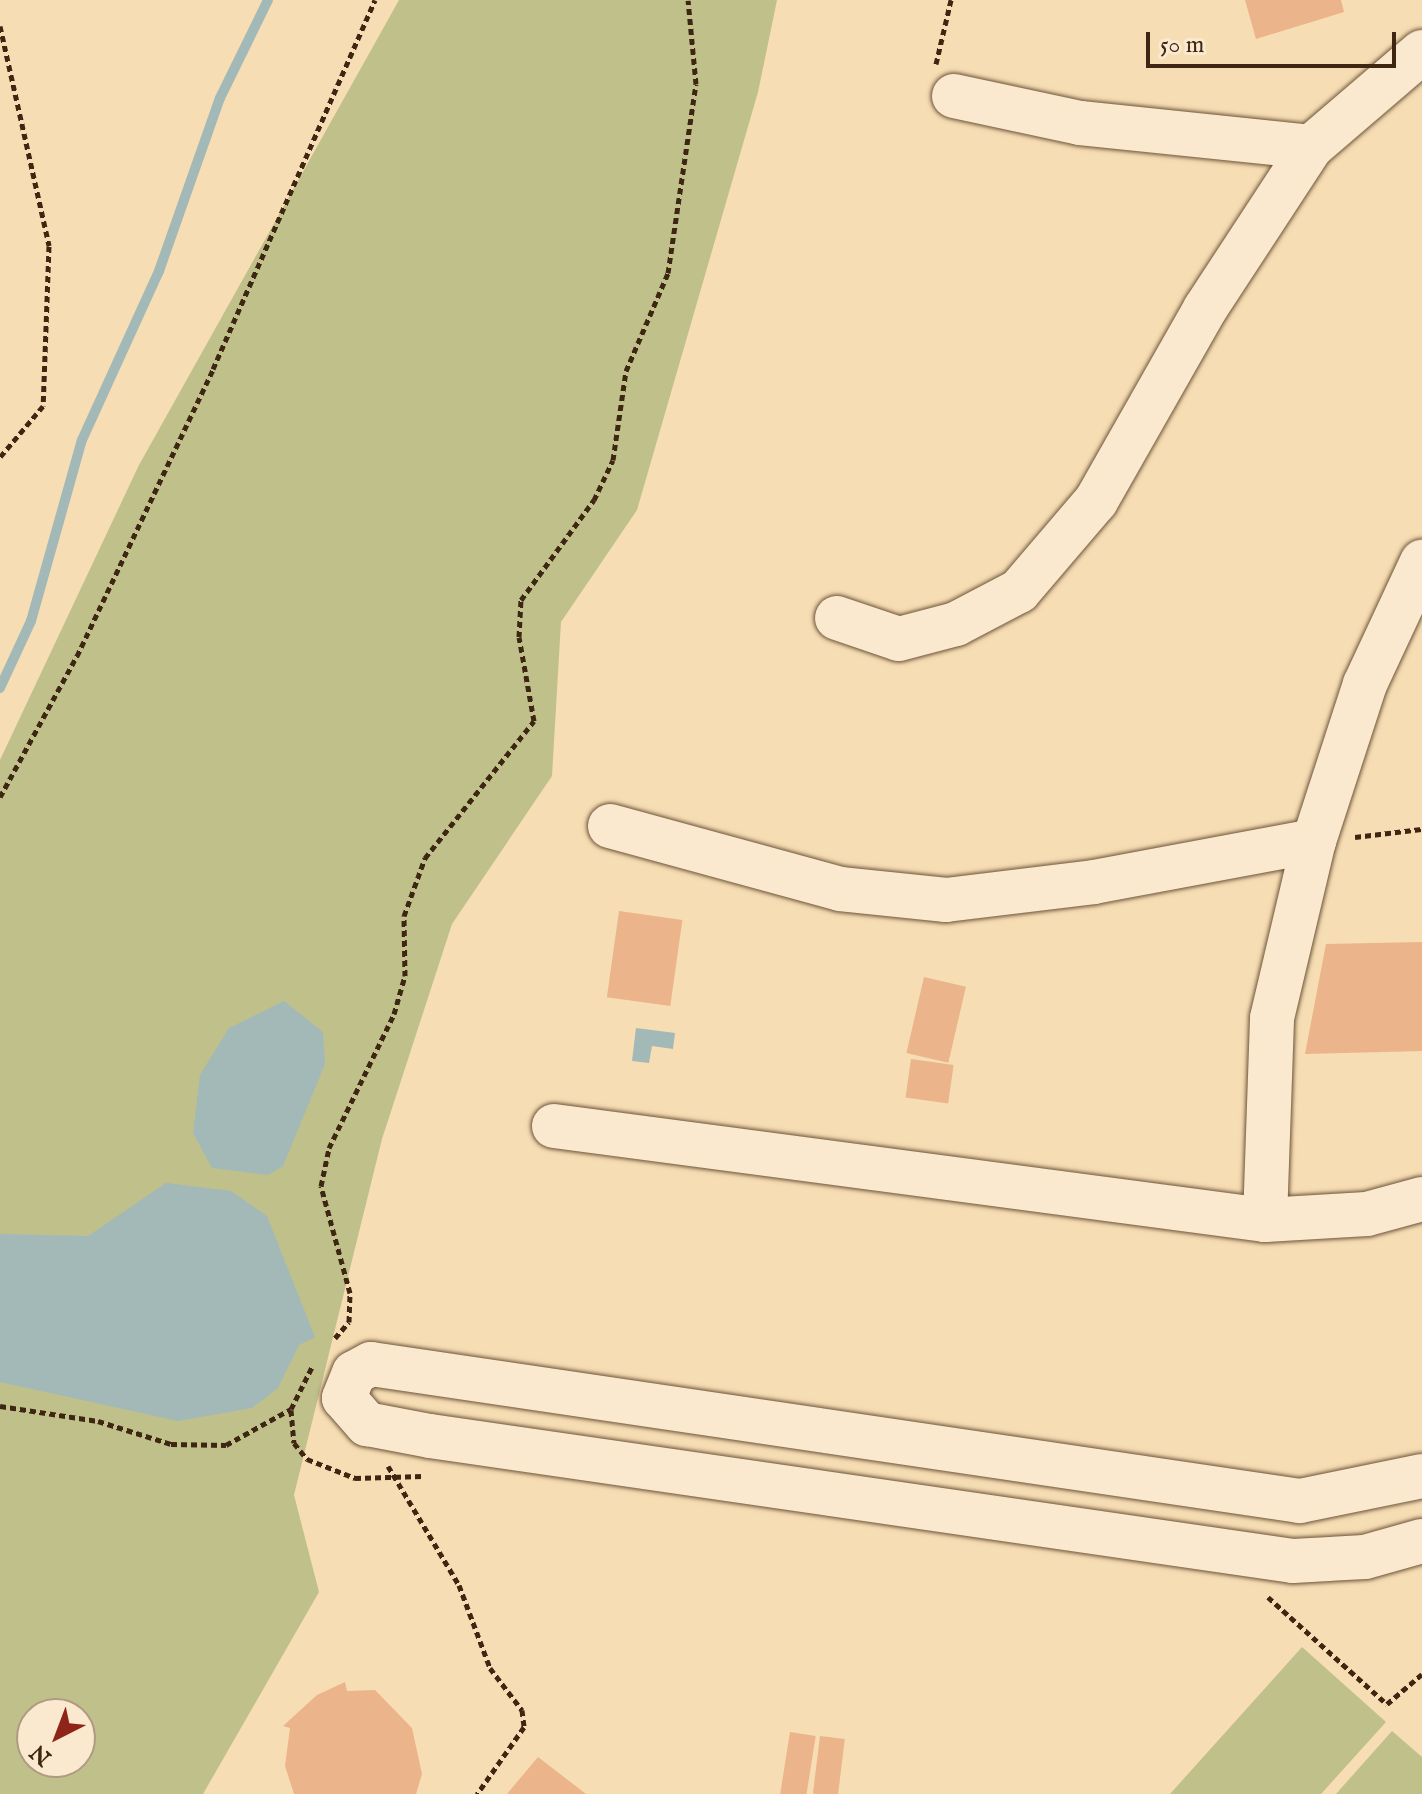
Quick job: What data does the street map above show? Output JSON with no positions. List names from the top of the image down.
{
  "scale_bar": "50 m",
  "north": "bottom left"
}
